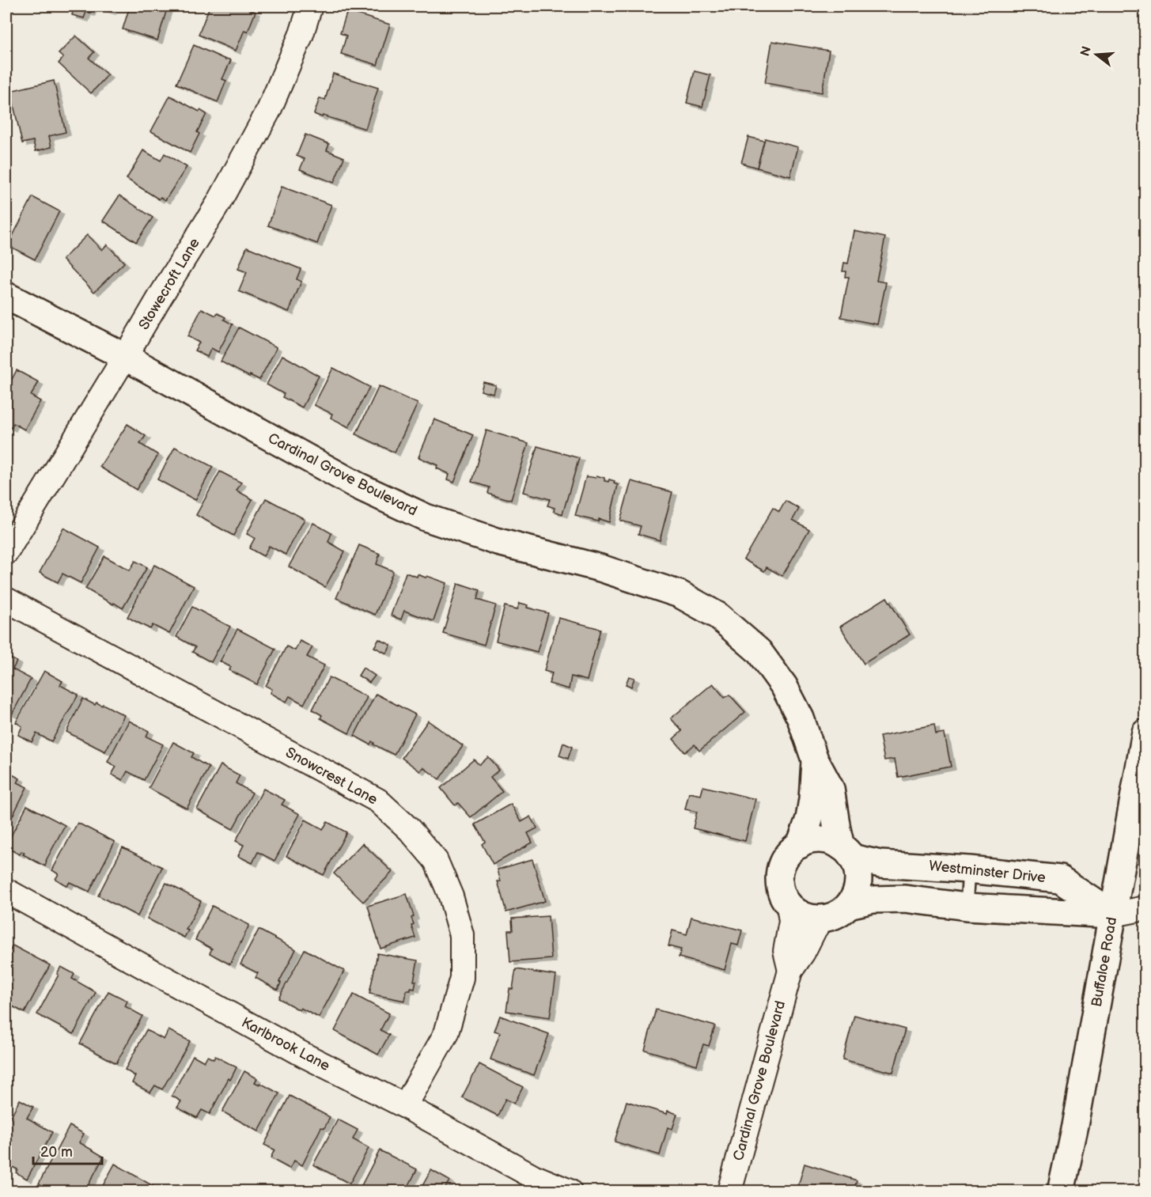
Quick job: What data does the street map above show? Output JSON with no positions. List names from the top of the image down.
{
  "streets": {
    "street": [
      "Stowecroft Lane",
      "Cardinal Grove Boulevard",
      "Snowcrest Lane",
      "Westminster Drive",
      "Buffaloe Road",
      "Karlbrook Lane"
    ]
  },
  "crossings": [
    ["Stowecroft Lane", "Cardinal Grove Boulevard"],
    ["Cardinal Grove Boulevard", "Westminster Drive"],
    ["Snowcrest Lane", "Karlbrook Lane"],
    ["Westminster Drive", "Buffaloe Road"]
  ],
  "scale_bar": "20 m",
  "north": "left"
}
